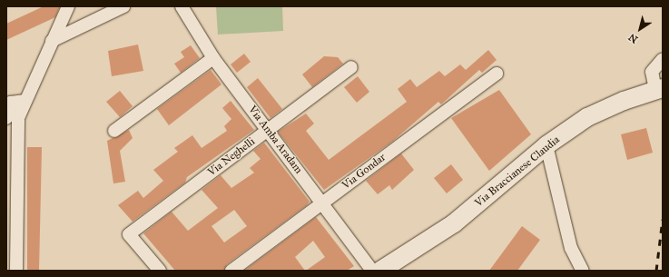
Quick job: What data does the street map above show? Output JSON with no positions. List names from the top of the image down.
{
  "streets": {
    "street": [
      "Via Amba Aradam",
      "Via Neghelli",
      "Via Gondar",
      "Via Braccianese Claudia"
    ]
  },
  "crossings": [
    ["Via Amba Aradam", "Via Neghelli"],
    ["Via Amba Aradam", "Via Gondar"]
  ],
  "north": "bottom left"
}
